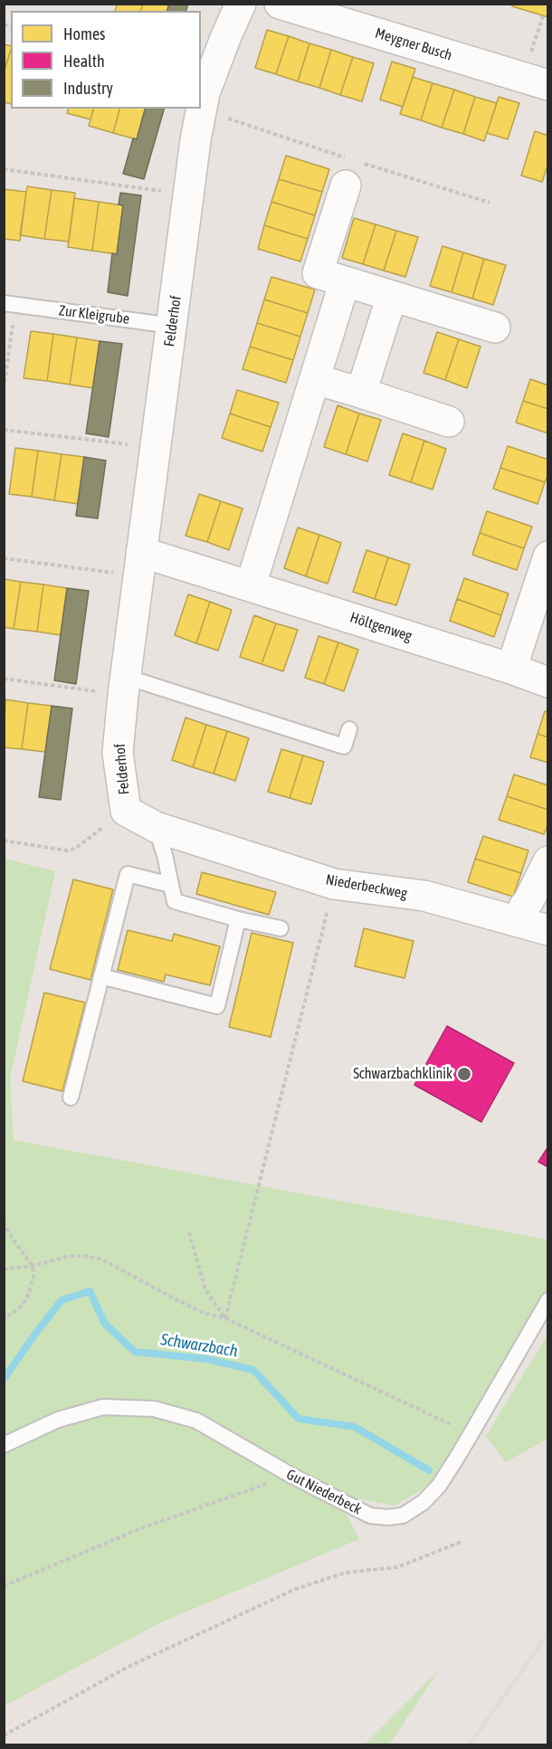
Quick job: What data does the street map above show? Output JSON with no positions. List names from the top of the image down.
{
  "streets": {
    "street": [
      "Meygner Busch",
      "Felderhof",
      "Höltgenweg",
      "Niederbeckweg"
    ],
    "lane": ["Zur Kleigrube", "Gut Niederbeck"]
  },
  "crossings": [
    ["Zur Kleigrube", "Felderhof"],
    ["Felderhof", "Höltgenweg"],
    ["Felderhof", "Niederbeckweg"]
  ],
  "water": ["Schwarzbach"],
  "places": ["Schwarzbachklinik"],
  "legend": ["Homes", "Health", "Industry"]
}
